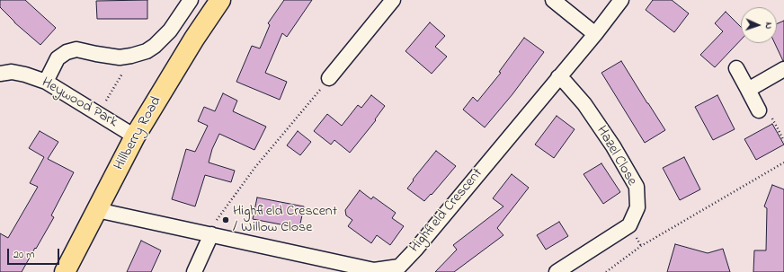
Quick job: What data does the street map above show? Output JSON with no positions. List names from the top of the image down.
{
  "streets": {
    "highway": ["Hillberry Road"],
    "street": ["Heywood Park", "Hazel Close", "Highfield Crescent"]
  },
  "crossings": [
    ["Heywood Park", "Hillberry Road"],
    ["Hillberry Road", "Highfield Crescent"],
    ["Hazel Close", "Highfield Crescent"]
  ],
  "places": ["Highfield Crescent / Willow Close"],
  "scale_bar": "20 m",
  "north": "right"
}
